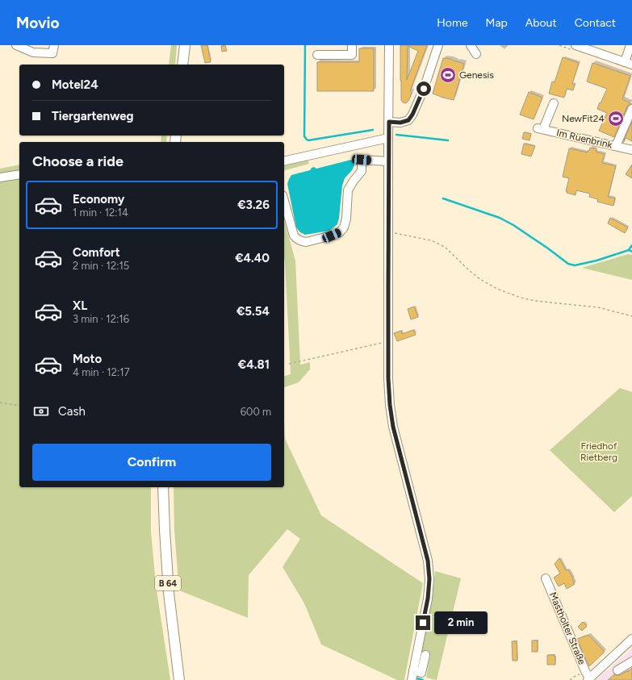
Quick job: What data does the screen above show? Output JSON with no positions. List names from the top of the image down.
{
  "streets": {
    "main road": ["B 64"],
    "street": ["Im Rüenbrink", "Mastholter Straße"]
  },
  "parks": ["Friedhof Rietberg"],
  "places": {
    "sports": ["Genesis", "NewFit24"]
  },
  "page": {
    "header": "Movio",
    "nav": [
      "Home",
      "Map",
      "About",
      "Contact"
    ],
    "banner": ["Motel24", "Tiergartenweg"],
    "heading": "Choose a ride",
    "list": [
      {
        "name": "Economy",
        "note": "1 min · 12:14",
        "value": "€3.26"
      },
      {
        "name": "Comfort",
        "note": "2 min · 12:15",
        "value": "€4.40"
      },
      {
        "name": "XL",
        "note": "3 min · 12:16",
        "value": "€5.54"
      },
      {
        "name": "Moto",
        "note": "4 min · 12:17",
        "value": "€4.81"
      }
    ],
    "pay": ["Cash", "600 m"],
    "buttons": "Confirm",
    "bubble": "2 min"
  }
}
